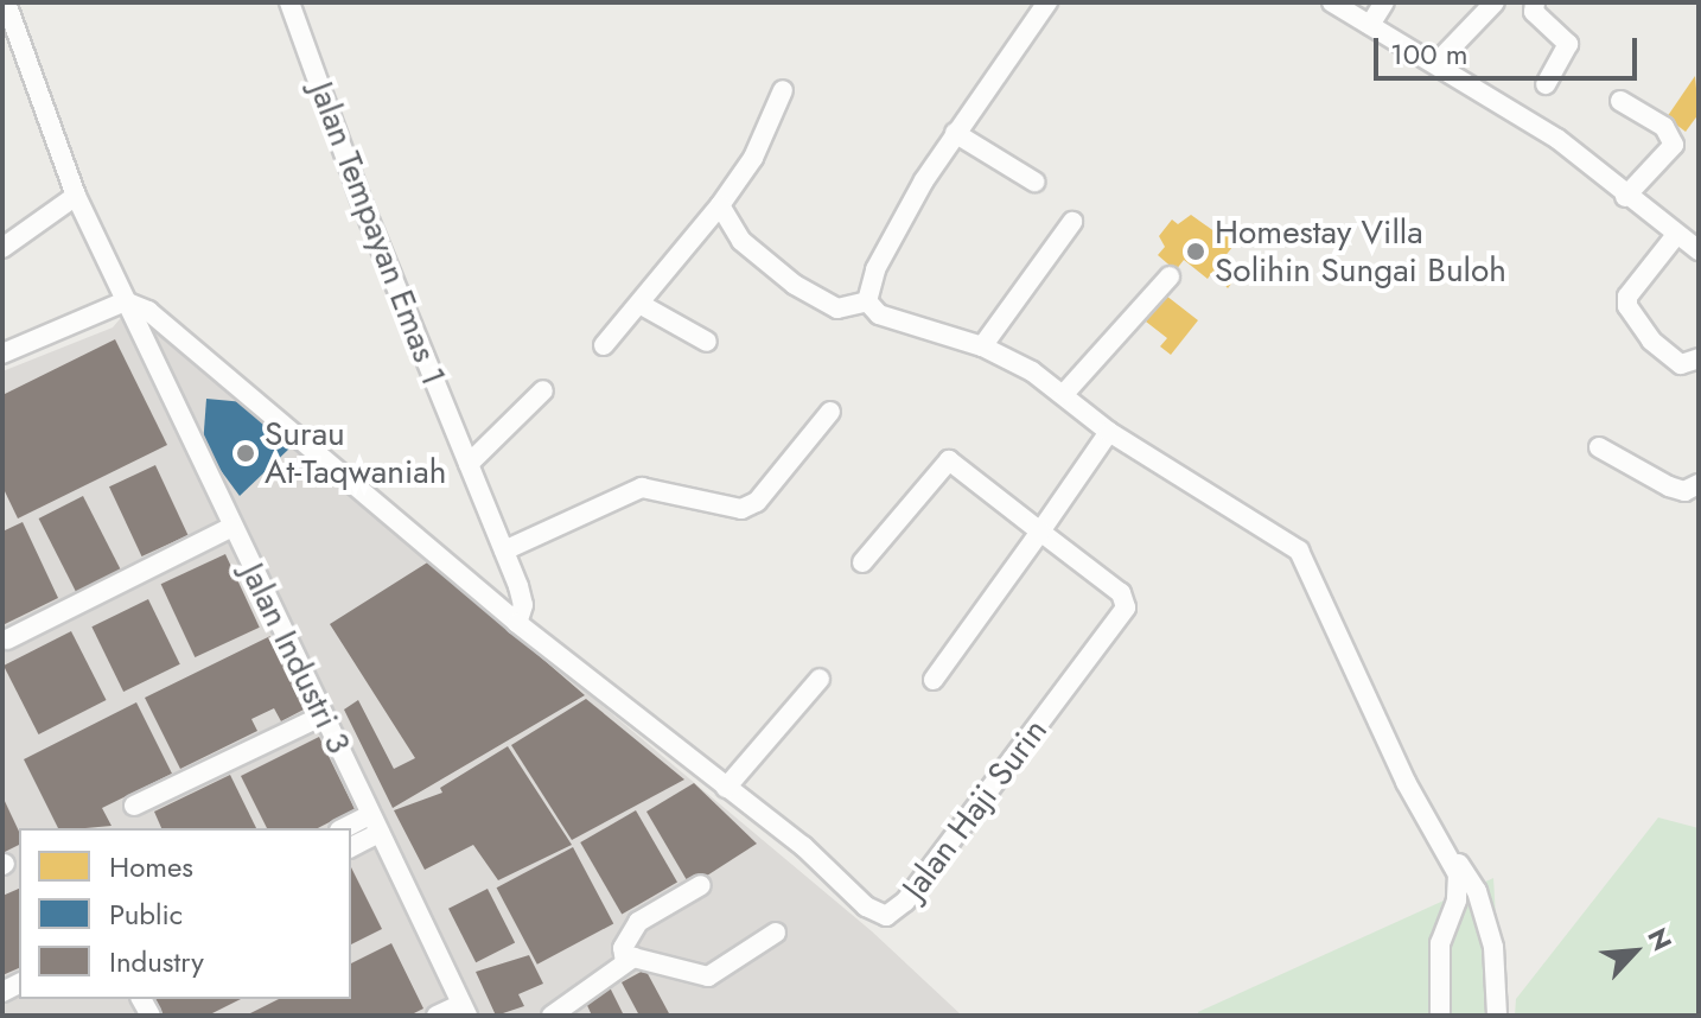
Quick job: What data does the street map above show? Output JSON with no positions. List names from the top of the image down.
{
  "streets": {
    "street": ["Jalan Tempayan Emas 1", "Jalan Industri 3", "Jalan Haji Surin"]
  },
  "crossings": [
    ["Jalan Tempayan Emas 1", "Jalan Haji Surin"],
    ["Jalan Industri 3", "Jalan Haji Surin"]
  ],
  "places": ["Homestay Villa Solihin Sungai Buloh", "Surau At-Taqwaniah"],
  "legend": ["Homes", "Public", "Industry"],
  "scale_bar": "100 m",
  "north": "top right"
}
